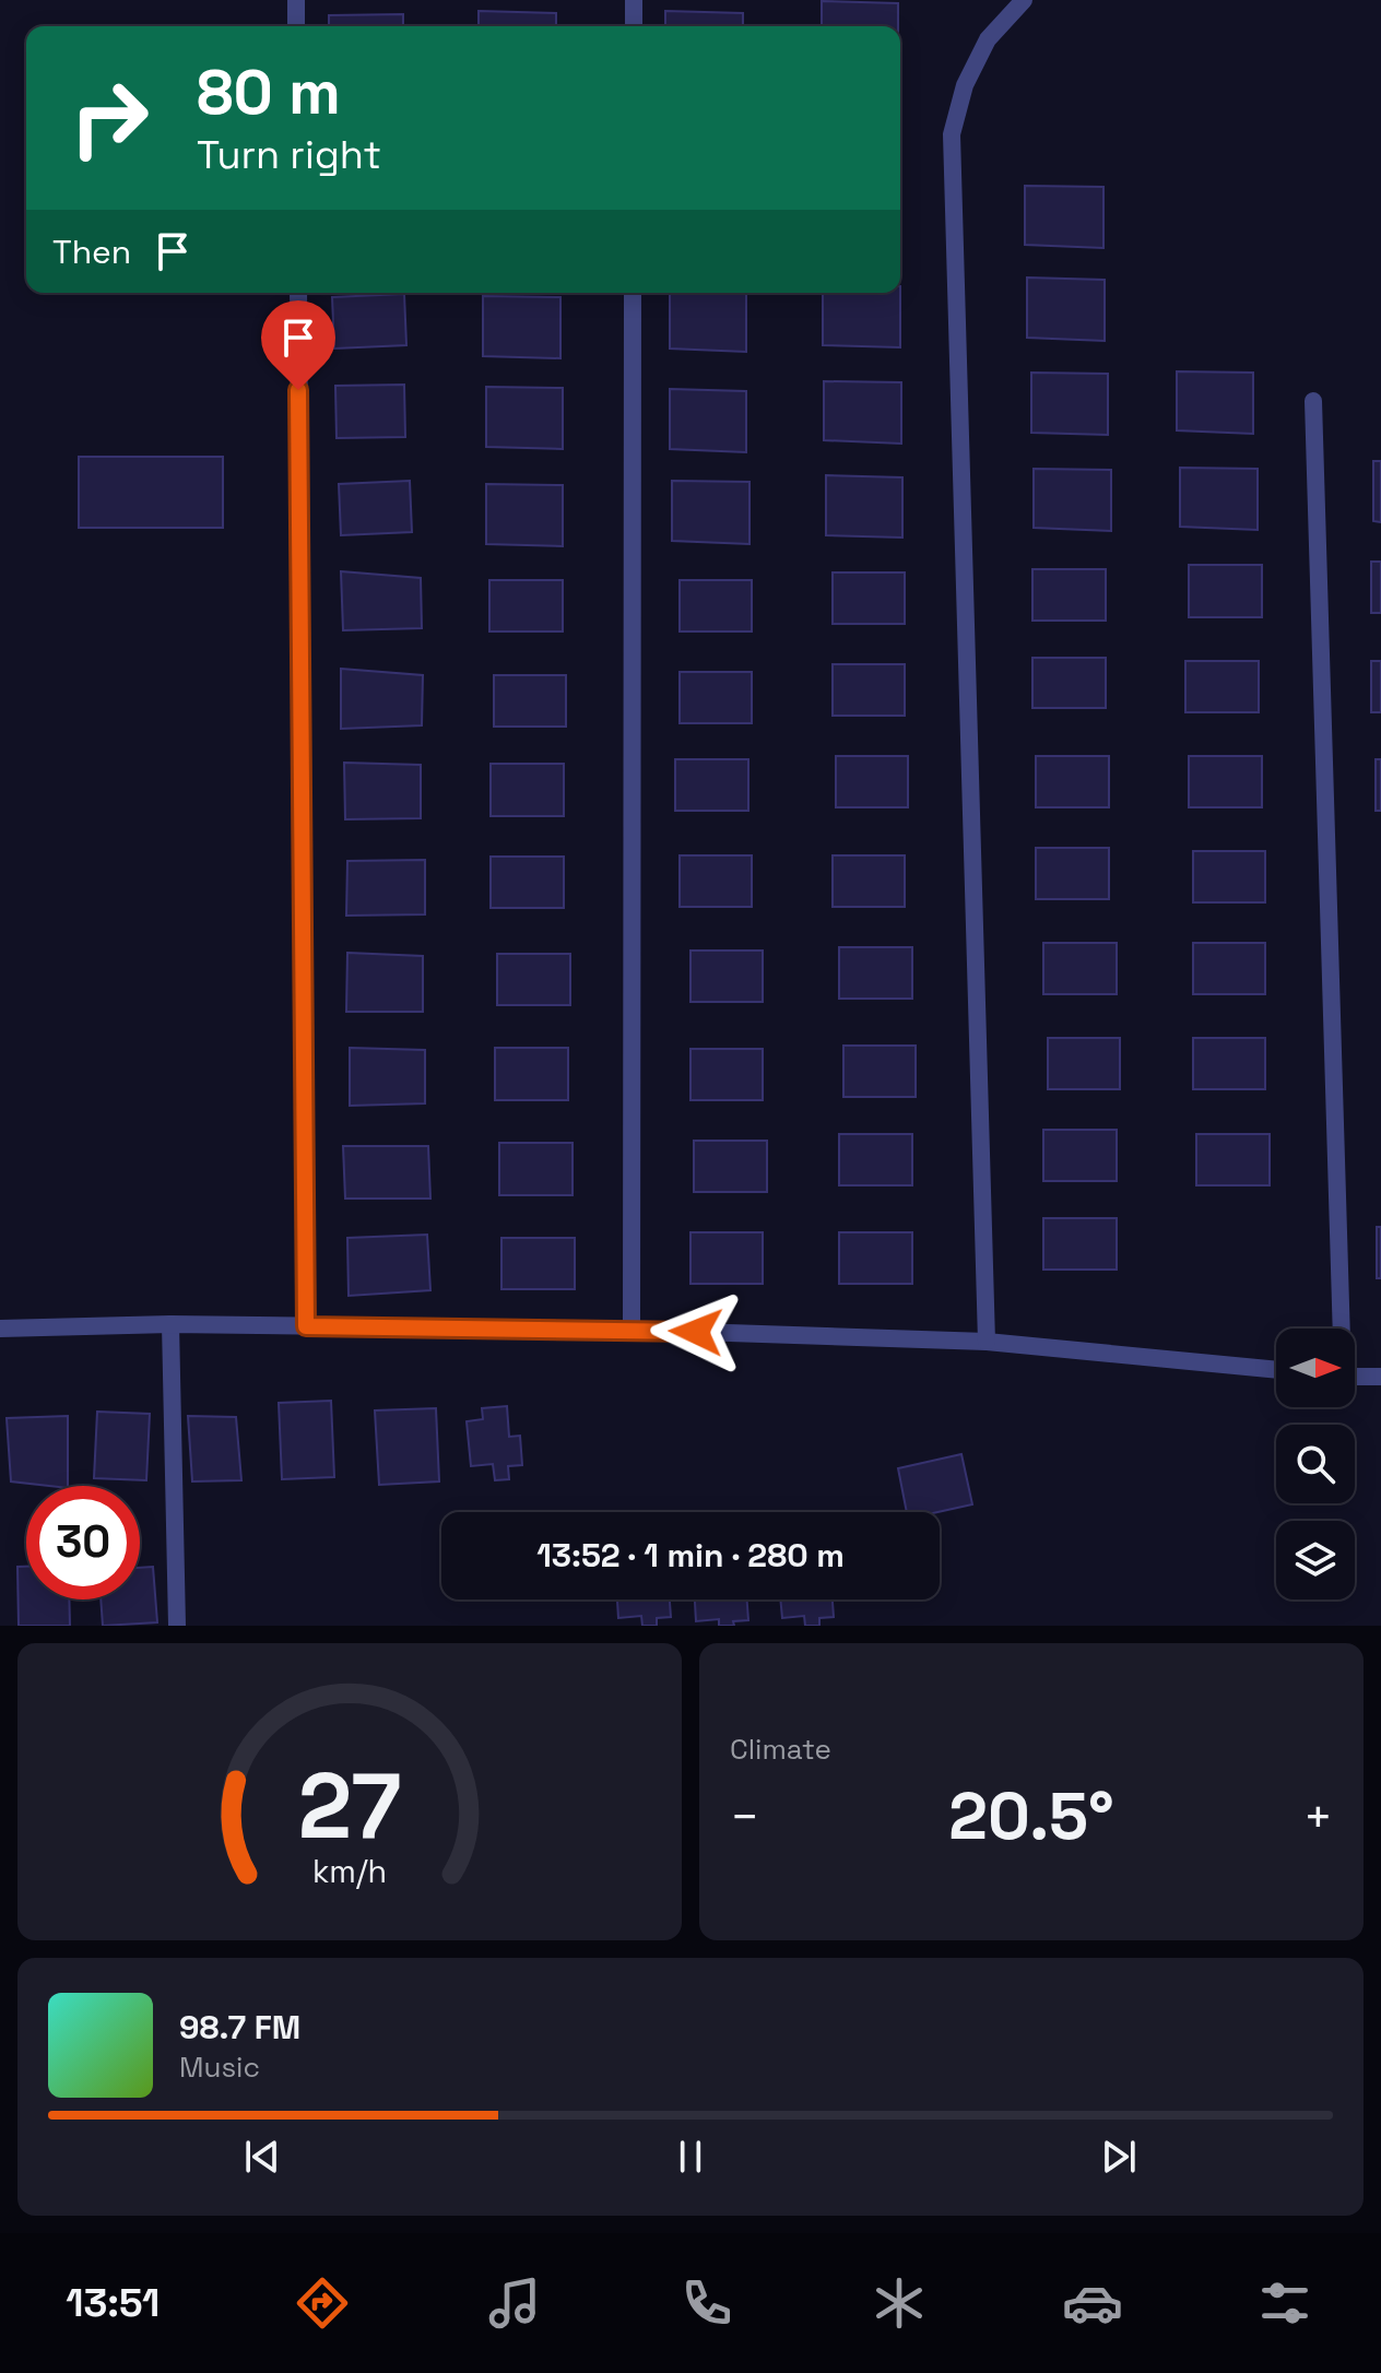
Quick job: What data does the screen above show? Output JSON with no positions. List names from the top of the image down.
{
  "north": "right",
  "page": {
    "turn": ["80 m", "Turn right"],
    "then": "Then",
    "limit": "30",
    "trip": "13:52 · 1 min · 280 m",
    "tile": "Climate",
    "heat": ["−", "20.5°", "+"],
    "song": ["98.7 FM", "Music"],
    "tabs": "13:51",
    "gauge": ["27", "km/h"]
  }
}
